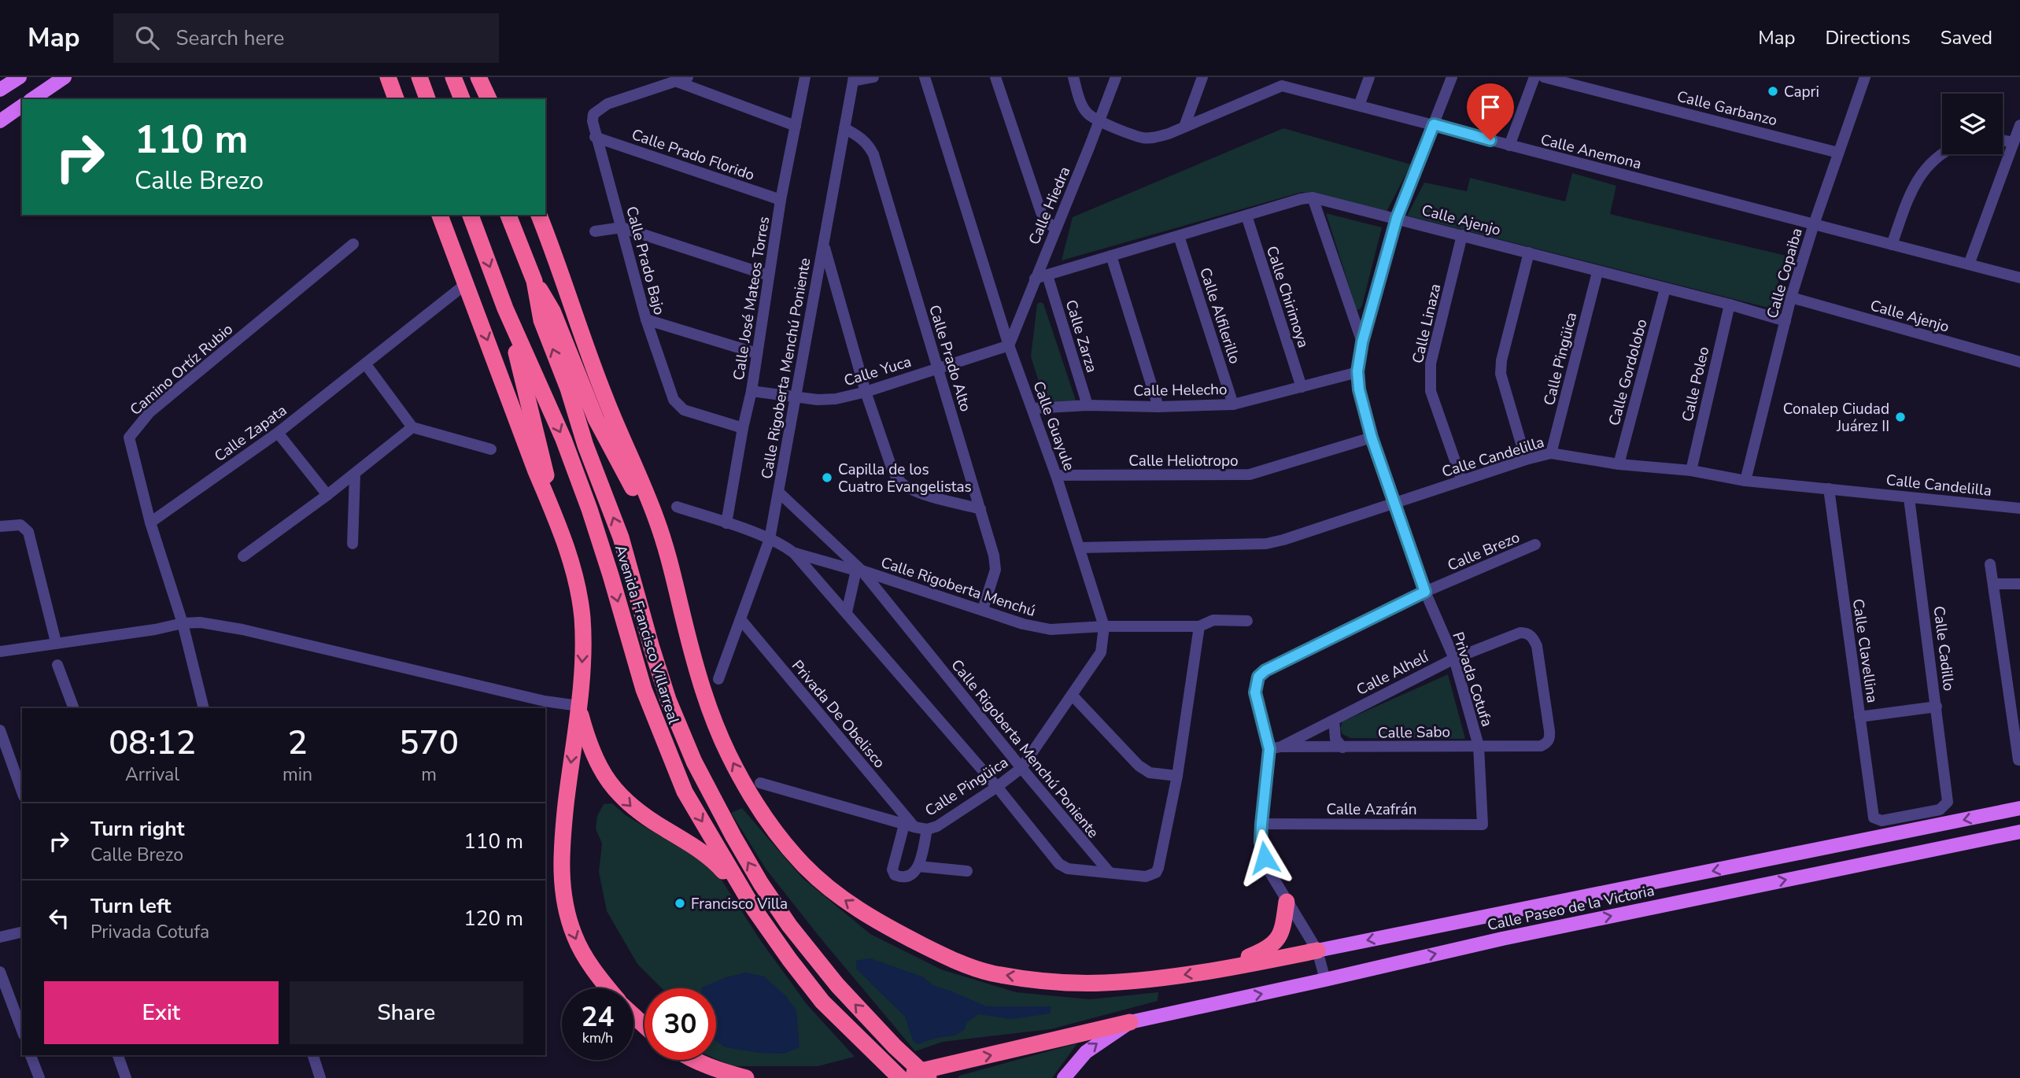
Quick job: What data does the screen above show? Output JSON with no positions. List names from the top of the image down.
{
  "streets": {
    "highway": ["Avenida Francisco Villarreal"],
    "main road": ["Calle Paseo de la Victoria"],
    "street": [
      "Calle Garbanzo",
      "Calle Anemona",
      "Calle Prado Florido",
      "Calle Hiedra",
      "Calle Ajenjo",
      "Calle Prado Bajo",
      "Calle Copaiba",
      "Calle Chirimoya",
      "Calle José Mateos Torres",
      "Calle Alfilerillo",
      "Calle Linaza",
      "Calle Zarza",
      "Calle Prado Alto",
      "Calle Pingüica",
      "Calle Rigoberta Menchú Poniente",
      "Camino Ortíz Rubio",
      "Calle Yuca",
      "Calle Gordolobo",
      "Calle Poleo",
      "Calle Helecho",
      "Calle Guayule",
      "Calle Zapata",
      "Calle Candelilla",
      "Calle Heliotropo",
      "Calle Brezo",
      "Calle Rigoberta Menchú",
      "Calle Cadillo",
      "Calle Clavellina",
      "Calle Alhelí",
      "Privada Cotufa",
      "Privada De Obelisco",
      "Calle Sabo",
      "Calle Azafrán"
    ]
  },
  "crossings": [
    ["Calle Garbanzo", "Calle Copaiba"],
    ["Calle Anemona", "Calle Hiedra"],
    ["Calle Anemona", "Calle Copaiba"],
    ["Calle Anemona", "Privada Cotufa"],
    ["Calle Prado Florido", "Calle Prado Bajo"],
    ["Calle Prado Florido", "Calle José Mateos Torres"],
    ["Calle Hiedra", "Calle Ajenjo"],
    ["Calle Hiedra", "Calle Yuca"],
    ["Calle Hiedra", "Calle Guayule"],
    ["Calle Ajenjo", "Calle Copaiba"],
    ["Calle Ajenjo", "Calle Chirimoya"],
    ["Calle Ajenjo", "Calle Alfilerillo"],
    ["Calle Ajenjo", "Calle Linaza"],
    ["Calle Ajenjo", "Calle Zarza"],
    ["Calle Ajenjo", "Calle Pingüica"],
    ["Calle Ajenjo", "Calle Gordolobo"],
    ["Calle Ajenjo", "Calle Poleo"],
    ["Calle Ajenjo", "Privada Cotufa"],
    ["Calle Prado Bajo", "Calle José Mateos Torres"],
    ["Calle Copaiba", "Calle Candelilla"],
    ["Calle Chirimoya", "Calle Helecho"],
    ["Calle José Mateos Torres", "Calle Yuca"],
    ["Calle Alfilerillo", "Calle Helecho"],
    ["Calle Linaza", "Calle Candelilla"],
    ["Calle Zarza", "Calle Helecho"],
    ["Calle Prado Alto", "Calle Rigoberta Menchú Poniente"],
    ["Calle Prado Alto", "Calle Yuca"],
    ["Calle Prado Alto", "Calle Rigoberta Menchú"],
    ["Calle Pingüica", "Calle Rigoberta Menchú Poniente"],
    ["Calle Pingüica", "Calle Guayule"],
    ["Calle Pingüica", "Calle Candelilla"],
    ["Calle Pingüica", "Privada De Obelisco"],
    ["Calle Rigoberta Menchú Poniente", "Calle Yuca"],
    ["Calle Rigoberta Menchú Poniente", "Calle Guayule"],
    ["Calle Rigoberta Menchú Poniente", "Calle Rigoberta Menchú"],
    ["Camino Ortíz Rubio", "Calle Zapata"],
    ["Calle Yuca", "Calle Guayule"],
    ["Calle Gordolobo", "Calle Candelilla"],
    ["Calle Poleo", "Calle Candelilla"],
    ["Calle Helecho", "Calle Guayule"],
    ["Calle Helecho", "Privada Cotufa"],
    ["Calle Guayule", "Calle Candelilla"],
    ["Calle Guayule", "Calle Heliotropo"],
    ["Calle Guayule", "Calle Rigoberta Menchú"],
    ["Calle Candelilla", "Calle Cadillo"],
    ["Calle Candelilla", "Calle Clavellina"],
    ["Calle Candelilla", "Privada Cotufa"],
    ["Calle Heliotropo", "Privada Cotufa"],
    ["Calle Brezo", "Privada Cotufa"],
    ["Calle Brezo", "Calle Sabo"],
    ["Calle Cadillo", "Calle Clavellina"],
    ["Calle Alhelí", "Privada Cotufa"],
    ["Calle Alhelí", "Calle Sabo"],
    ["Privada Cotufa", "Calle Sabo"],
    ["Privada Cotufa", "Calle Azafrán"]
  ],
  "places": [
    "Capri",
    "Conalep Ciudad Juárez II",
    "Capilla de los Cuatro Evangelistas",
    "Francisco Villa"
  ],
  "page": {
    "header": "Map",
    "search": "Search here",
    "nav": ["Map", "Directions", "Saved"],
    "turn": ["110 m", "Calle Brezo"],
    "eta": [
      "08:12",
      "Arrival",
      "2",
      "min",
      "570",
      "m"
    ],
    "list": [
      {
        "name": "Turn right",
        "note": "Calle Brezo",
        "value": "110 m"
      },
      {
        "name": "Turn left",
        "note": "Privada Cotufa",
        "value": "120 m"
      }
    ],
    "buttons": ["Exit", "Share"],
    "speed": "24 km/h",
    "limit": "30"
  }
}
